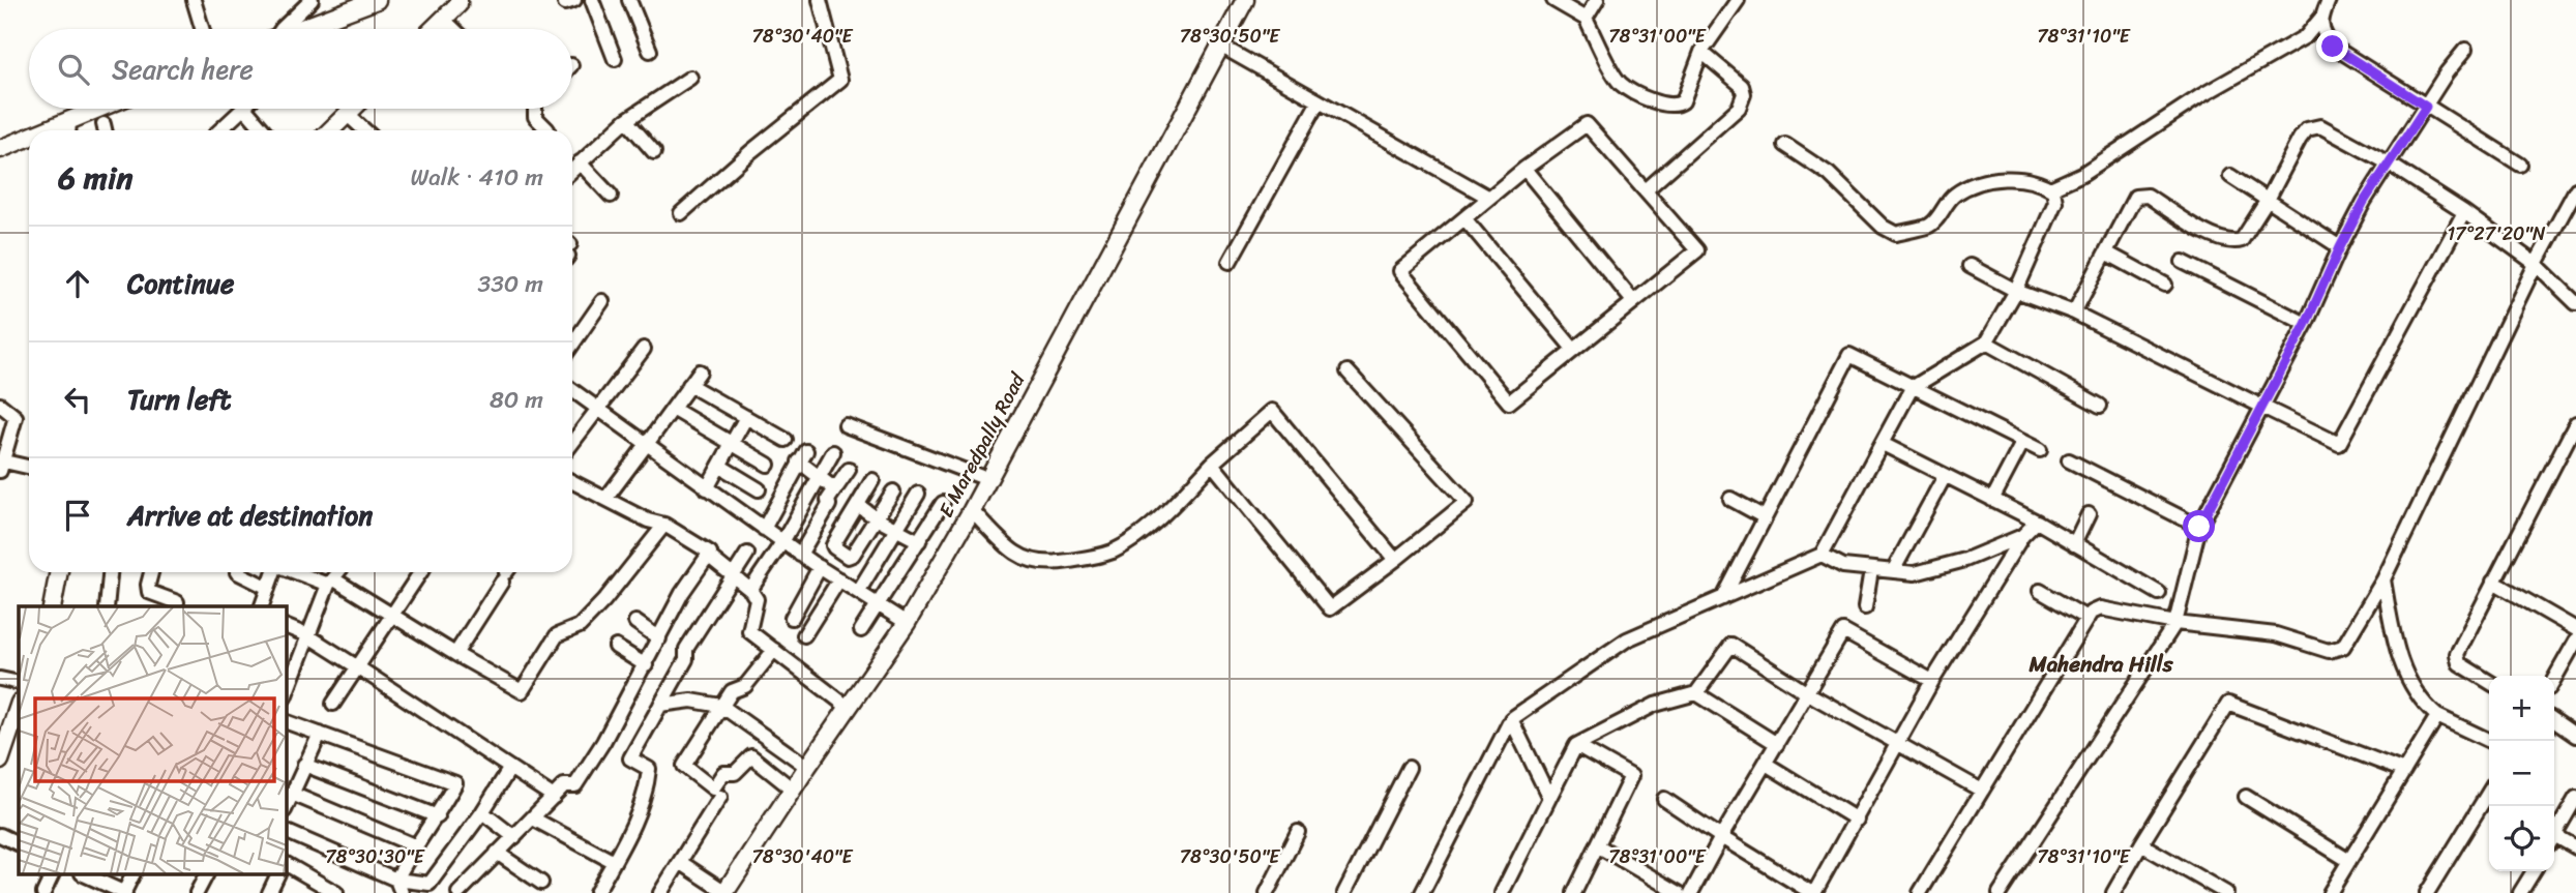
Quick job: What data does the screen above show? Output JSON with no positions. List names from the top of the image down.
{
  "streets": {
    "main road": ["E Maredpally Road"]
  },
  "districts": ["Mahendra Hills"],
  "page": {
    "search": "Search here",
    "heading": ["6 min", "Walk · 410 m"],
    "list": [
      ["Continue", "330 m"],
      ["Turn left", "80 m"],
      "Arrive at destination"
    ],
    "map_buttons": ["+", "−"]
  },
  "coordinates": [
    "78°30'40\"E",
    "78°30'50\"E",
    "78°31'00\"E",
    "78°31'10\"E",
    "17°27'20\"N",
    "78°30'30\"E"
  ]
}
